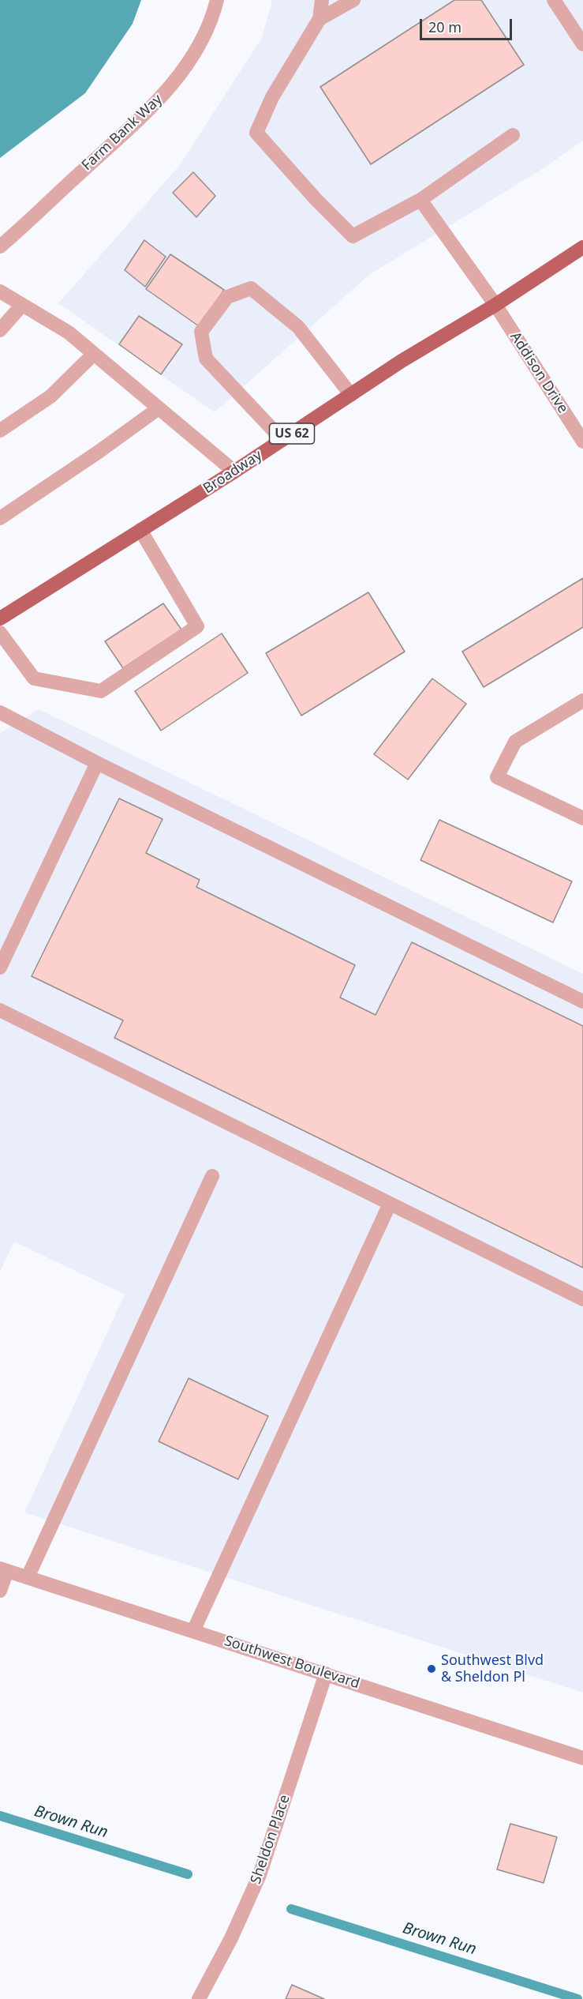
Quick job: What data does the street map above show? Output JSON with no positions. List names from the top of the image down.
{
  "streets": {
    "main road": ["US 62", "Broadway"],
    "street": [
      "Farm Bank Way",
      "Addison Drive",
      "Southwest Boulevard",
      "Sheldon Place"
    ]
  },
  "crossings": [
    ["Addison Drive", "Broadway"],
    ["Southwest Boulevard", "Sheldon Place"]
  ],
  "water": ["Brown Run"],
  "places": ["Southwest Blvd & Sheldon Pl"],
  "scale_bar": "20 m"
}
